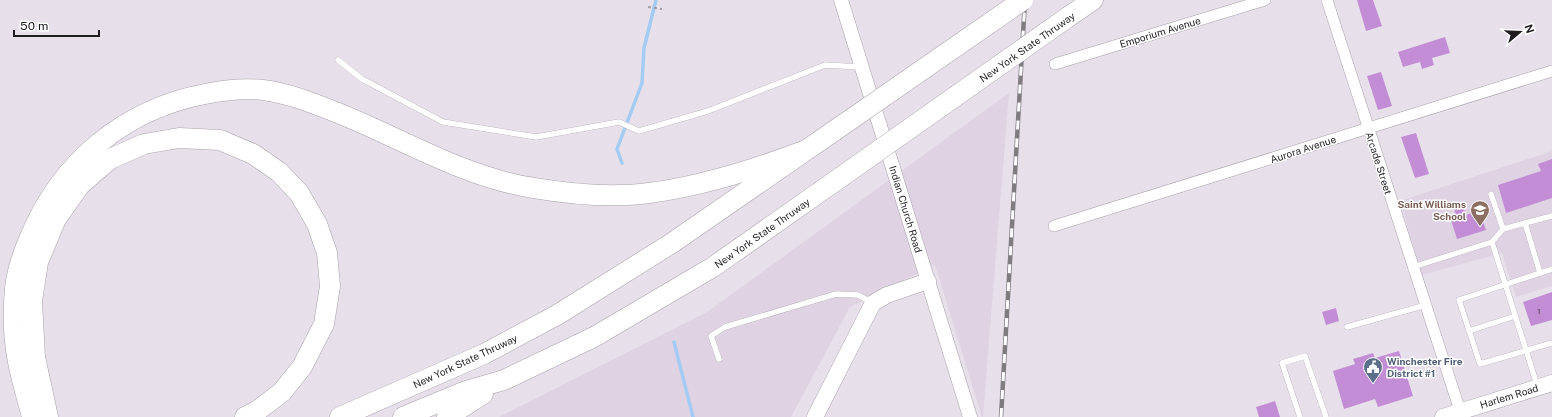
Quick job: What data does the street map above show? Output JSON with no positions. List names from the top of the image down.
{
  "streets": {
    "highway": ["New York State Thruway"],
    "main road": ["Harlem Road"],
    "street": [
      "Emporium Avenue",
      "Aurora Avenue",
      "Arcade Street",
      "Indian Church Road"
    ]
  },
  "crossings": [
    ["Aurora Avenue", "Arcade Street"],
    ["Arcade Street", "Harlem Road"]
  ],
  "places": {
    "school or university": ["Saint Williams School"],
    "public building": ["Winchester Fire District #1"]
  },
  "house_numbers": ["1"],
  "scale_bar": "50 m",
  "north": "right"
}
